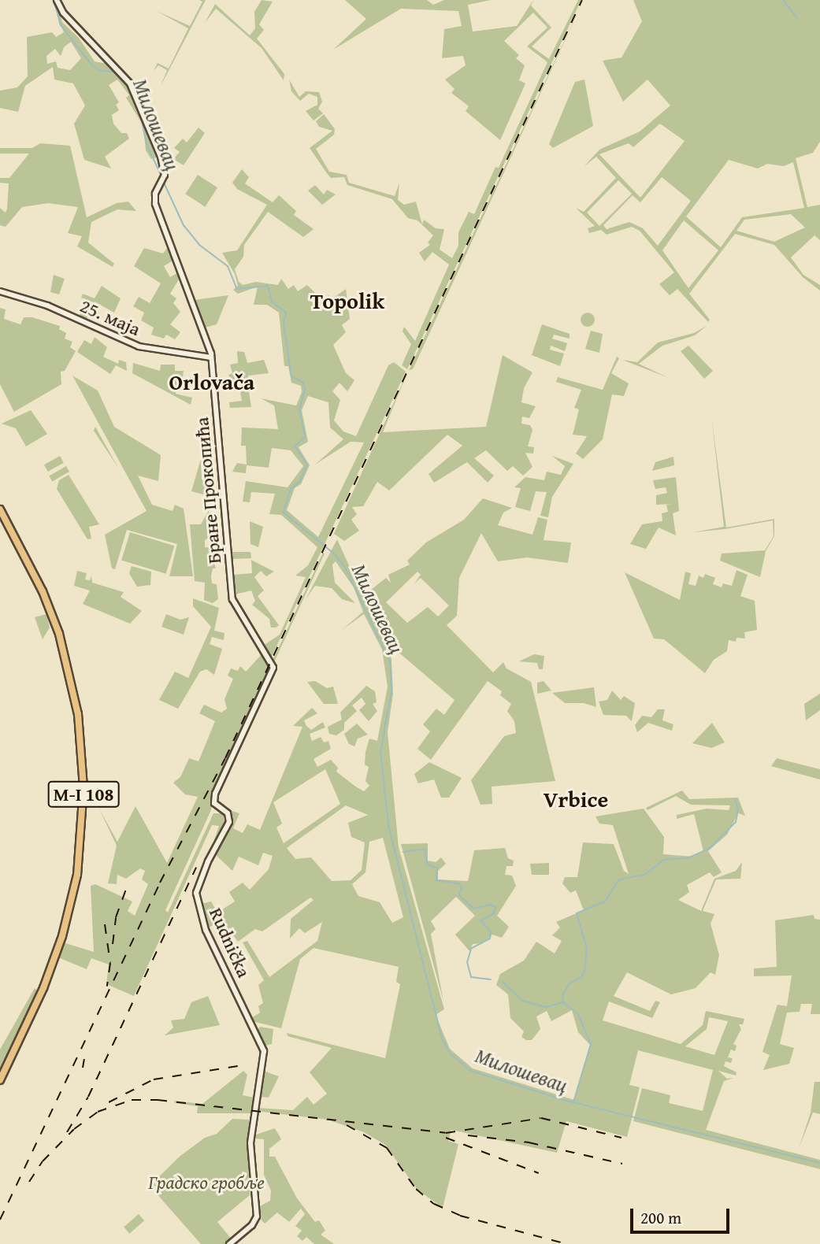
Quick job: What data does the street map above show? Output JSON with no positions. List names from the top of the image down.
{
  "streets": {
    "main road": ["M-I 108"],
    "street": ["25. маја", "Бране Прокопића", "Rudnička"]
  },
  "crossings": [
    ["25. маја", "Бране Прокопића"],
    ["Бране Прокопића", "Rudnička"]
  ],
  "districts": ["Topolik", "Orlovača", "Vrbice"],
  "water": ["Милошевац"],
  "parks": ["Градско гробље"],
  "scale_bar": "200 m"
}
